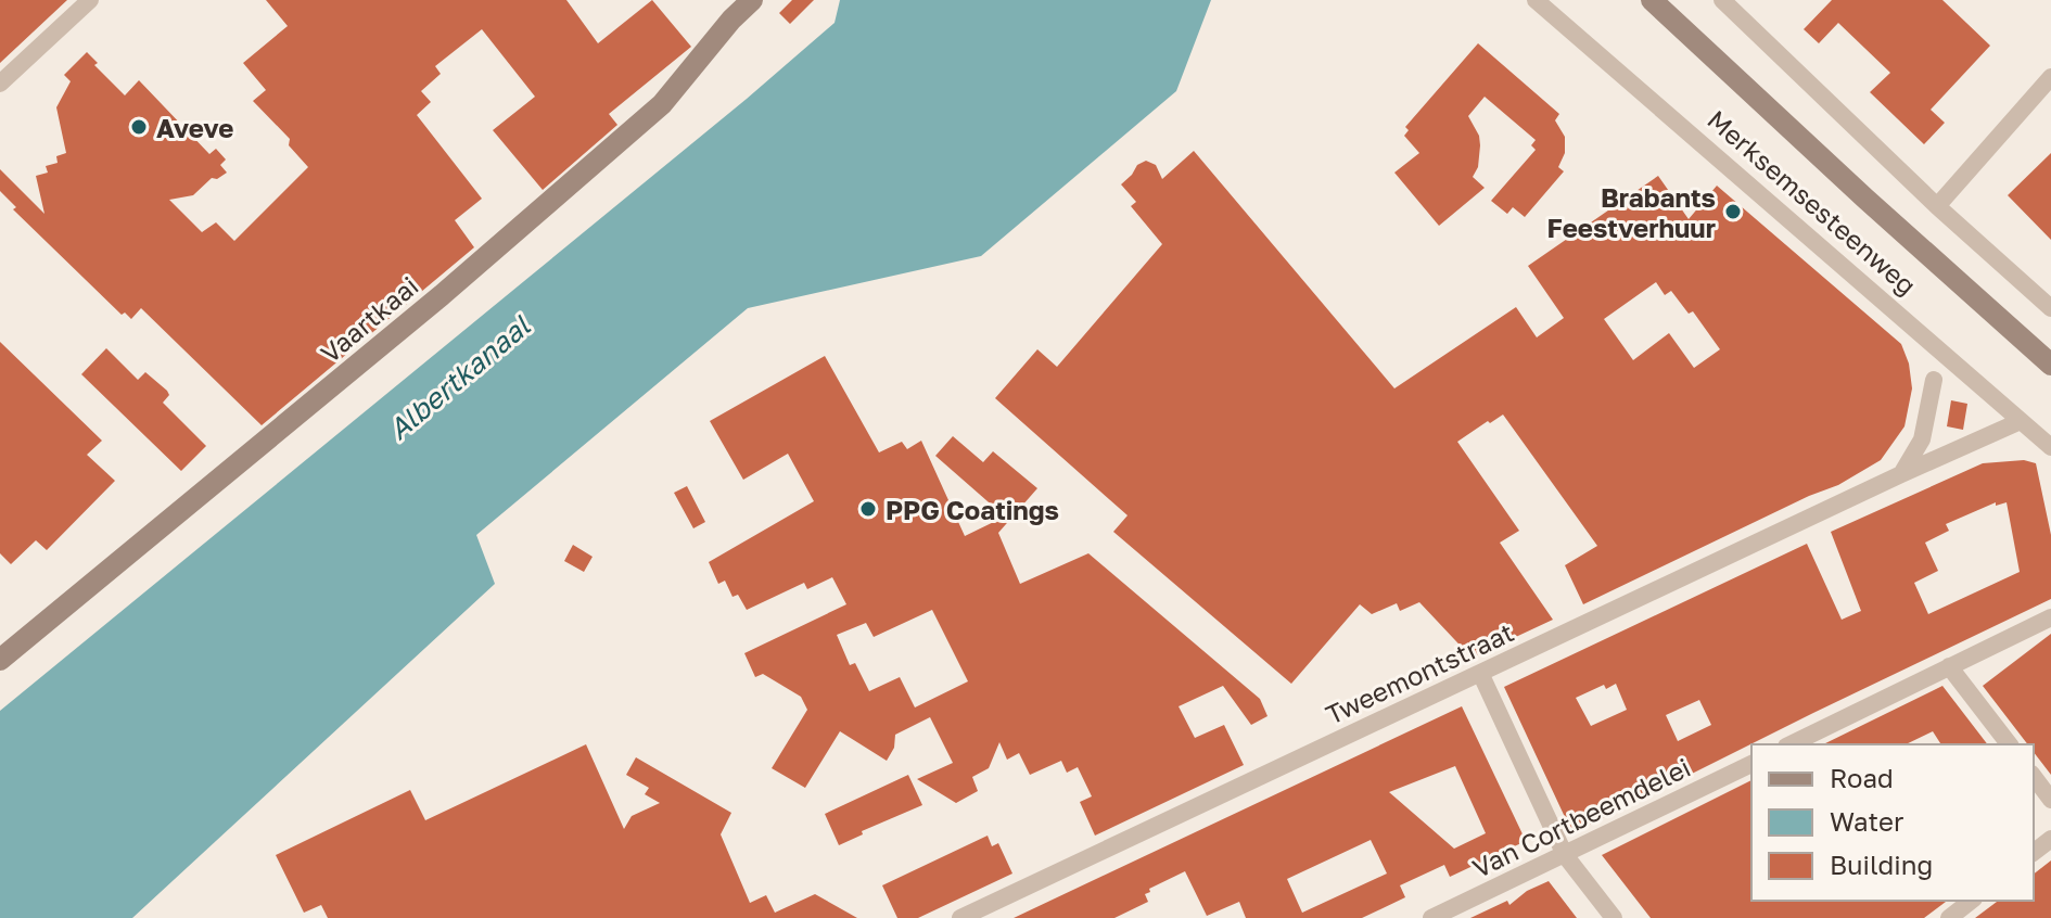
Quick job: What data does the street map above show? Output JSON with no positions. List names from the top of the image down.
{
  "streets": {
    "street": [
      "Merksemsesteenweg",
      "Vaartkaai",
      "Tweemontstraat",
      "Van Cortbeemdelei"
    ]
  },
  "crossings": [
    ["Merksemsesteenweg", "Tweemontstraat"]
  ],
  "water": ["Albertkanaal"],
  "places": ["Aveve", "Brabants Feestverhuur", "PPG Coatings"],
  "legend": ["Road", "Water", "Building"]
}
